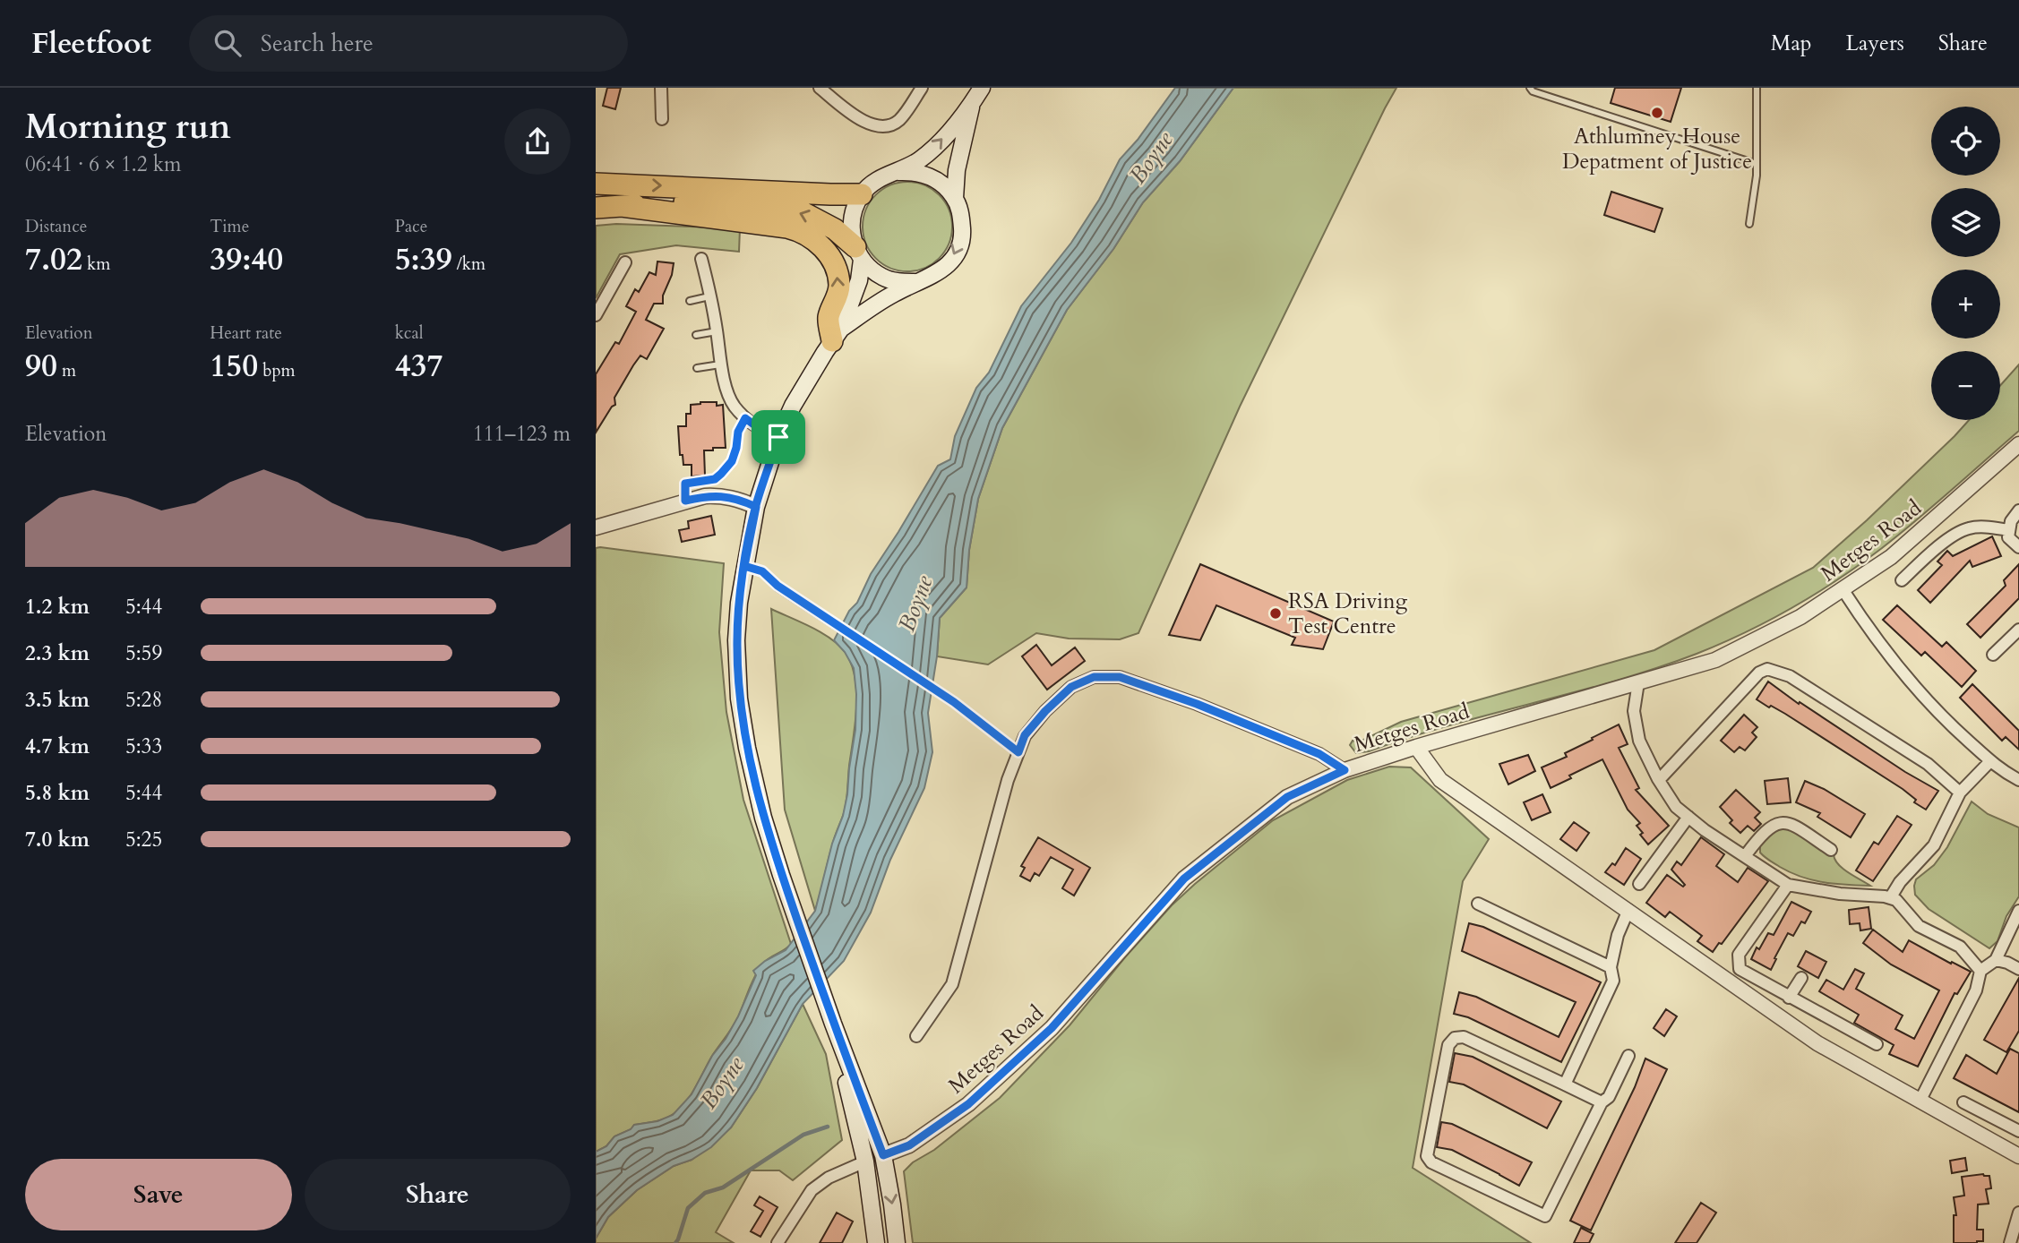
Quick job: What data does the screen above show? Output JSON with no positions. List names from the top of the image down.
{
  "streets": {
    "street": ["Metges Road"]
  },
  "water": ["Boyne"],
  "places": ["Athlumney House Depatment of Justice", "RSA Driving Test Centre"],
  "page": {
    "header": "Fleetfoot",
    "search": "Search here",
    "nav": ["Map", "Layers", "Share"],
    "heading": ["Morning run", "06:41 · 6 × 1.2 km"],
    "map_buttons": ["+", "−"],
    "stats": [
      ["Distance", "7.02 km"],
      ["Time", "39:40"],
      ["Pace", "5:39 /km"],
      ["Elevation", "90 m"],
      ["Heart rate", "150 bpm"],
      ["kcal", "437"]
    ],
    "chart": ["Elevation", "111–123 m"],
    "list": [
      {
        "name": "1.2 km",
        "note": "5:44"
      },
      {
        "name": "2.3 km",
        "note": "5:59"
      },
      {
        "name": "3.5 km",
        "note": "5:28"
      },
      {
        "name": "4.7 km",
        "note": "5:33"
      },
      {
        "name": "5.8 km",
        "note": "5:44"
      },
      {
        "name": "7.0 km",
        "note": "5:25"
      }
    ],
    "buttons": ["Save", "Share"]
  }
}
